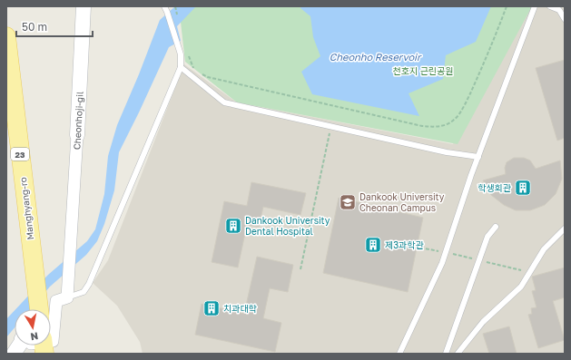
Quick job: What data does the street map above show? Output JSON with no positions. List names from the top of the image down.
{
  "streets": {
    "main road": ["23", "Manghyang-ro"],
    "street": ["Cheonhoji-gil"]
  },
  "water": ["Cheonho Reservoir"],
  "parks": ["천호지 근린공원"],
  "places": {
    "building": [
      "학생회관",
      "Dankook University Dental Hospital",
      "제3과학관",
      "치과대학"
    ],
    "school or university": ["Dankook University Cheonan Campus"]
  },
  "scale_bar": "50 m",
  "north": "bottom"
}
